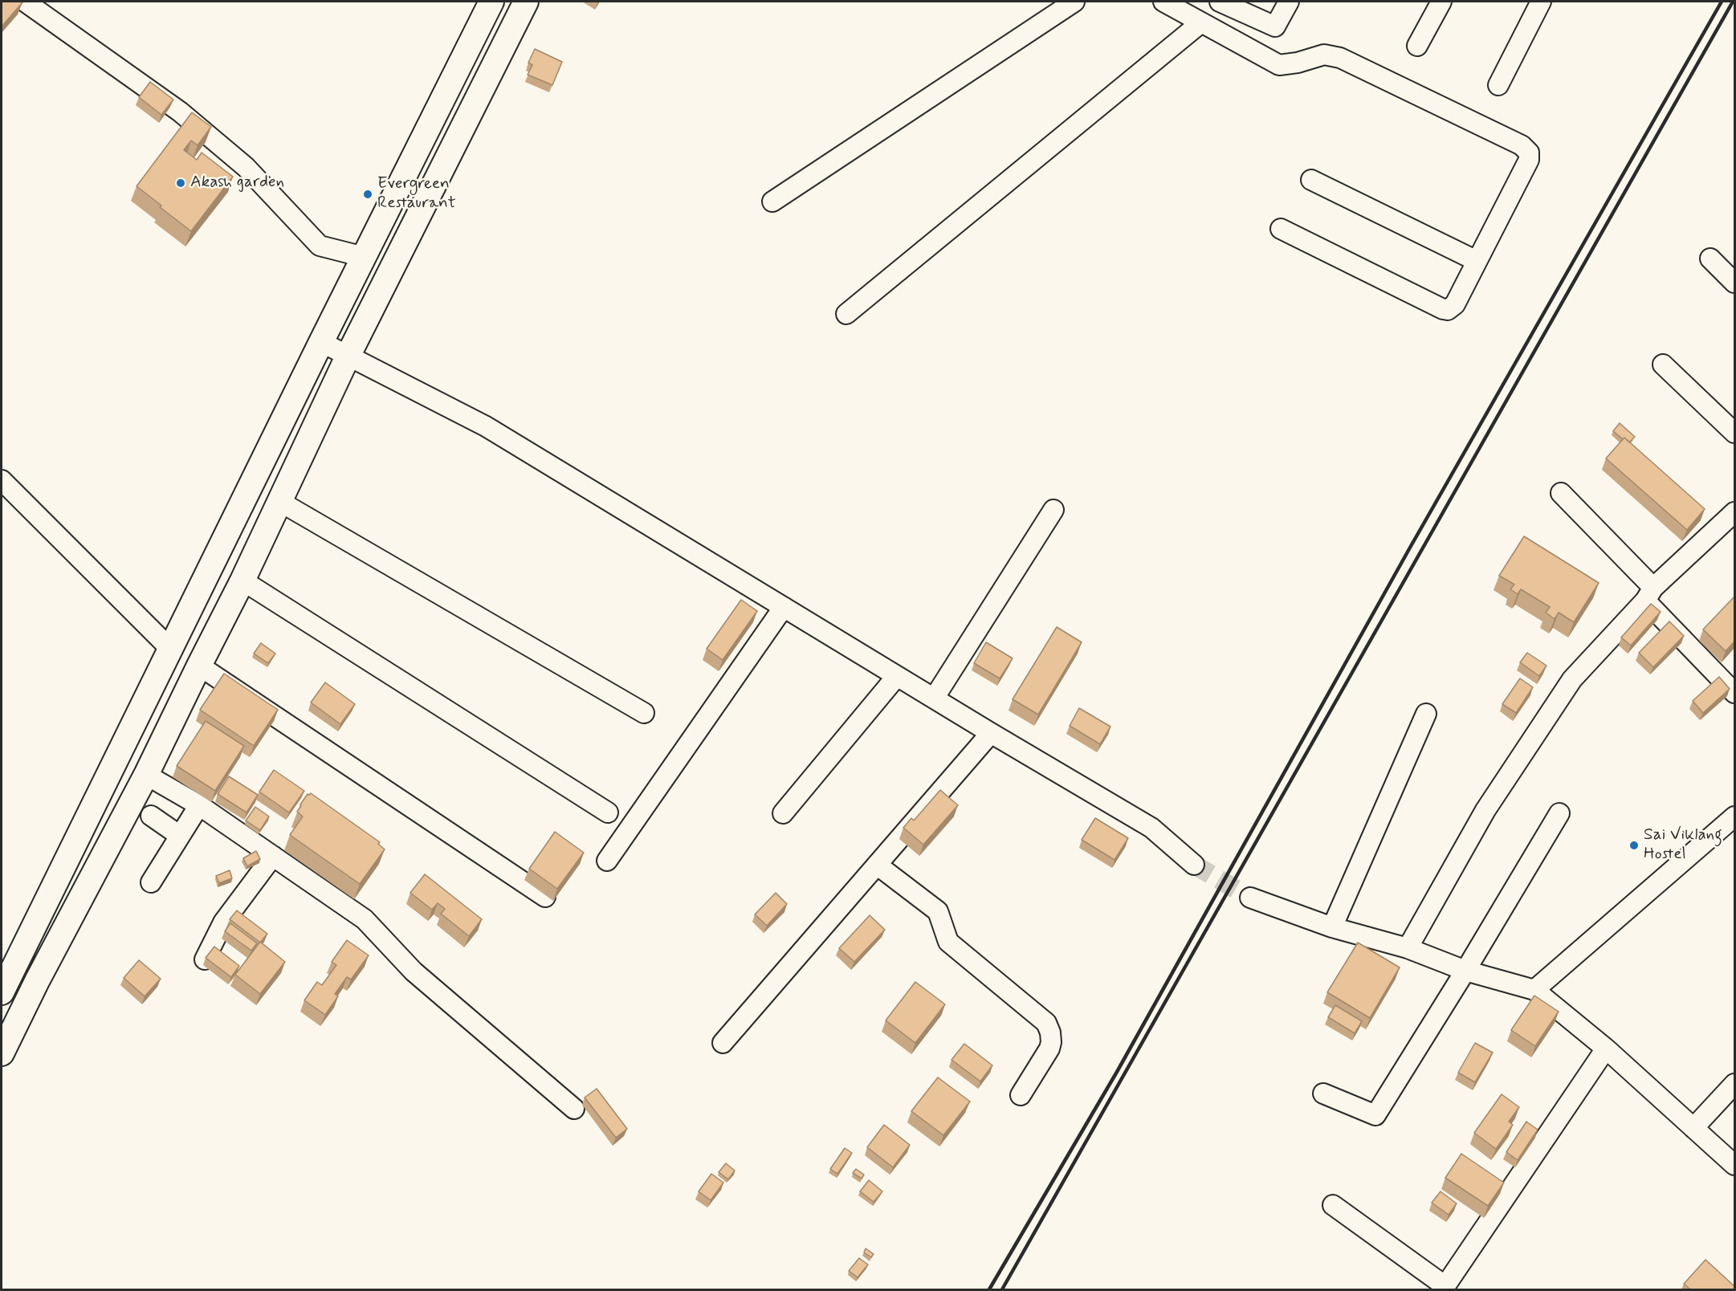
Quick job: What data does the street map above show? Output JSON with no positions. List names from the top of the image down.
{
  "places": ["Akash garden", "Evergreen Restaurant", "Sai Viklang Hostel"]
}
